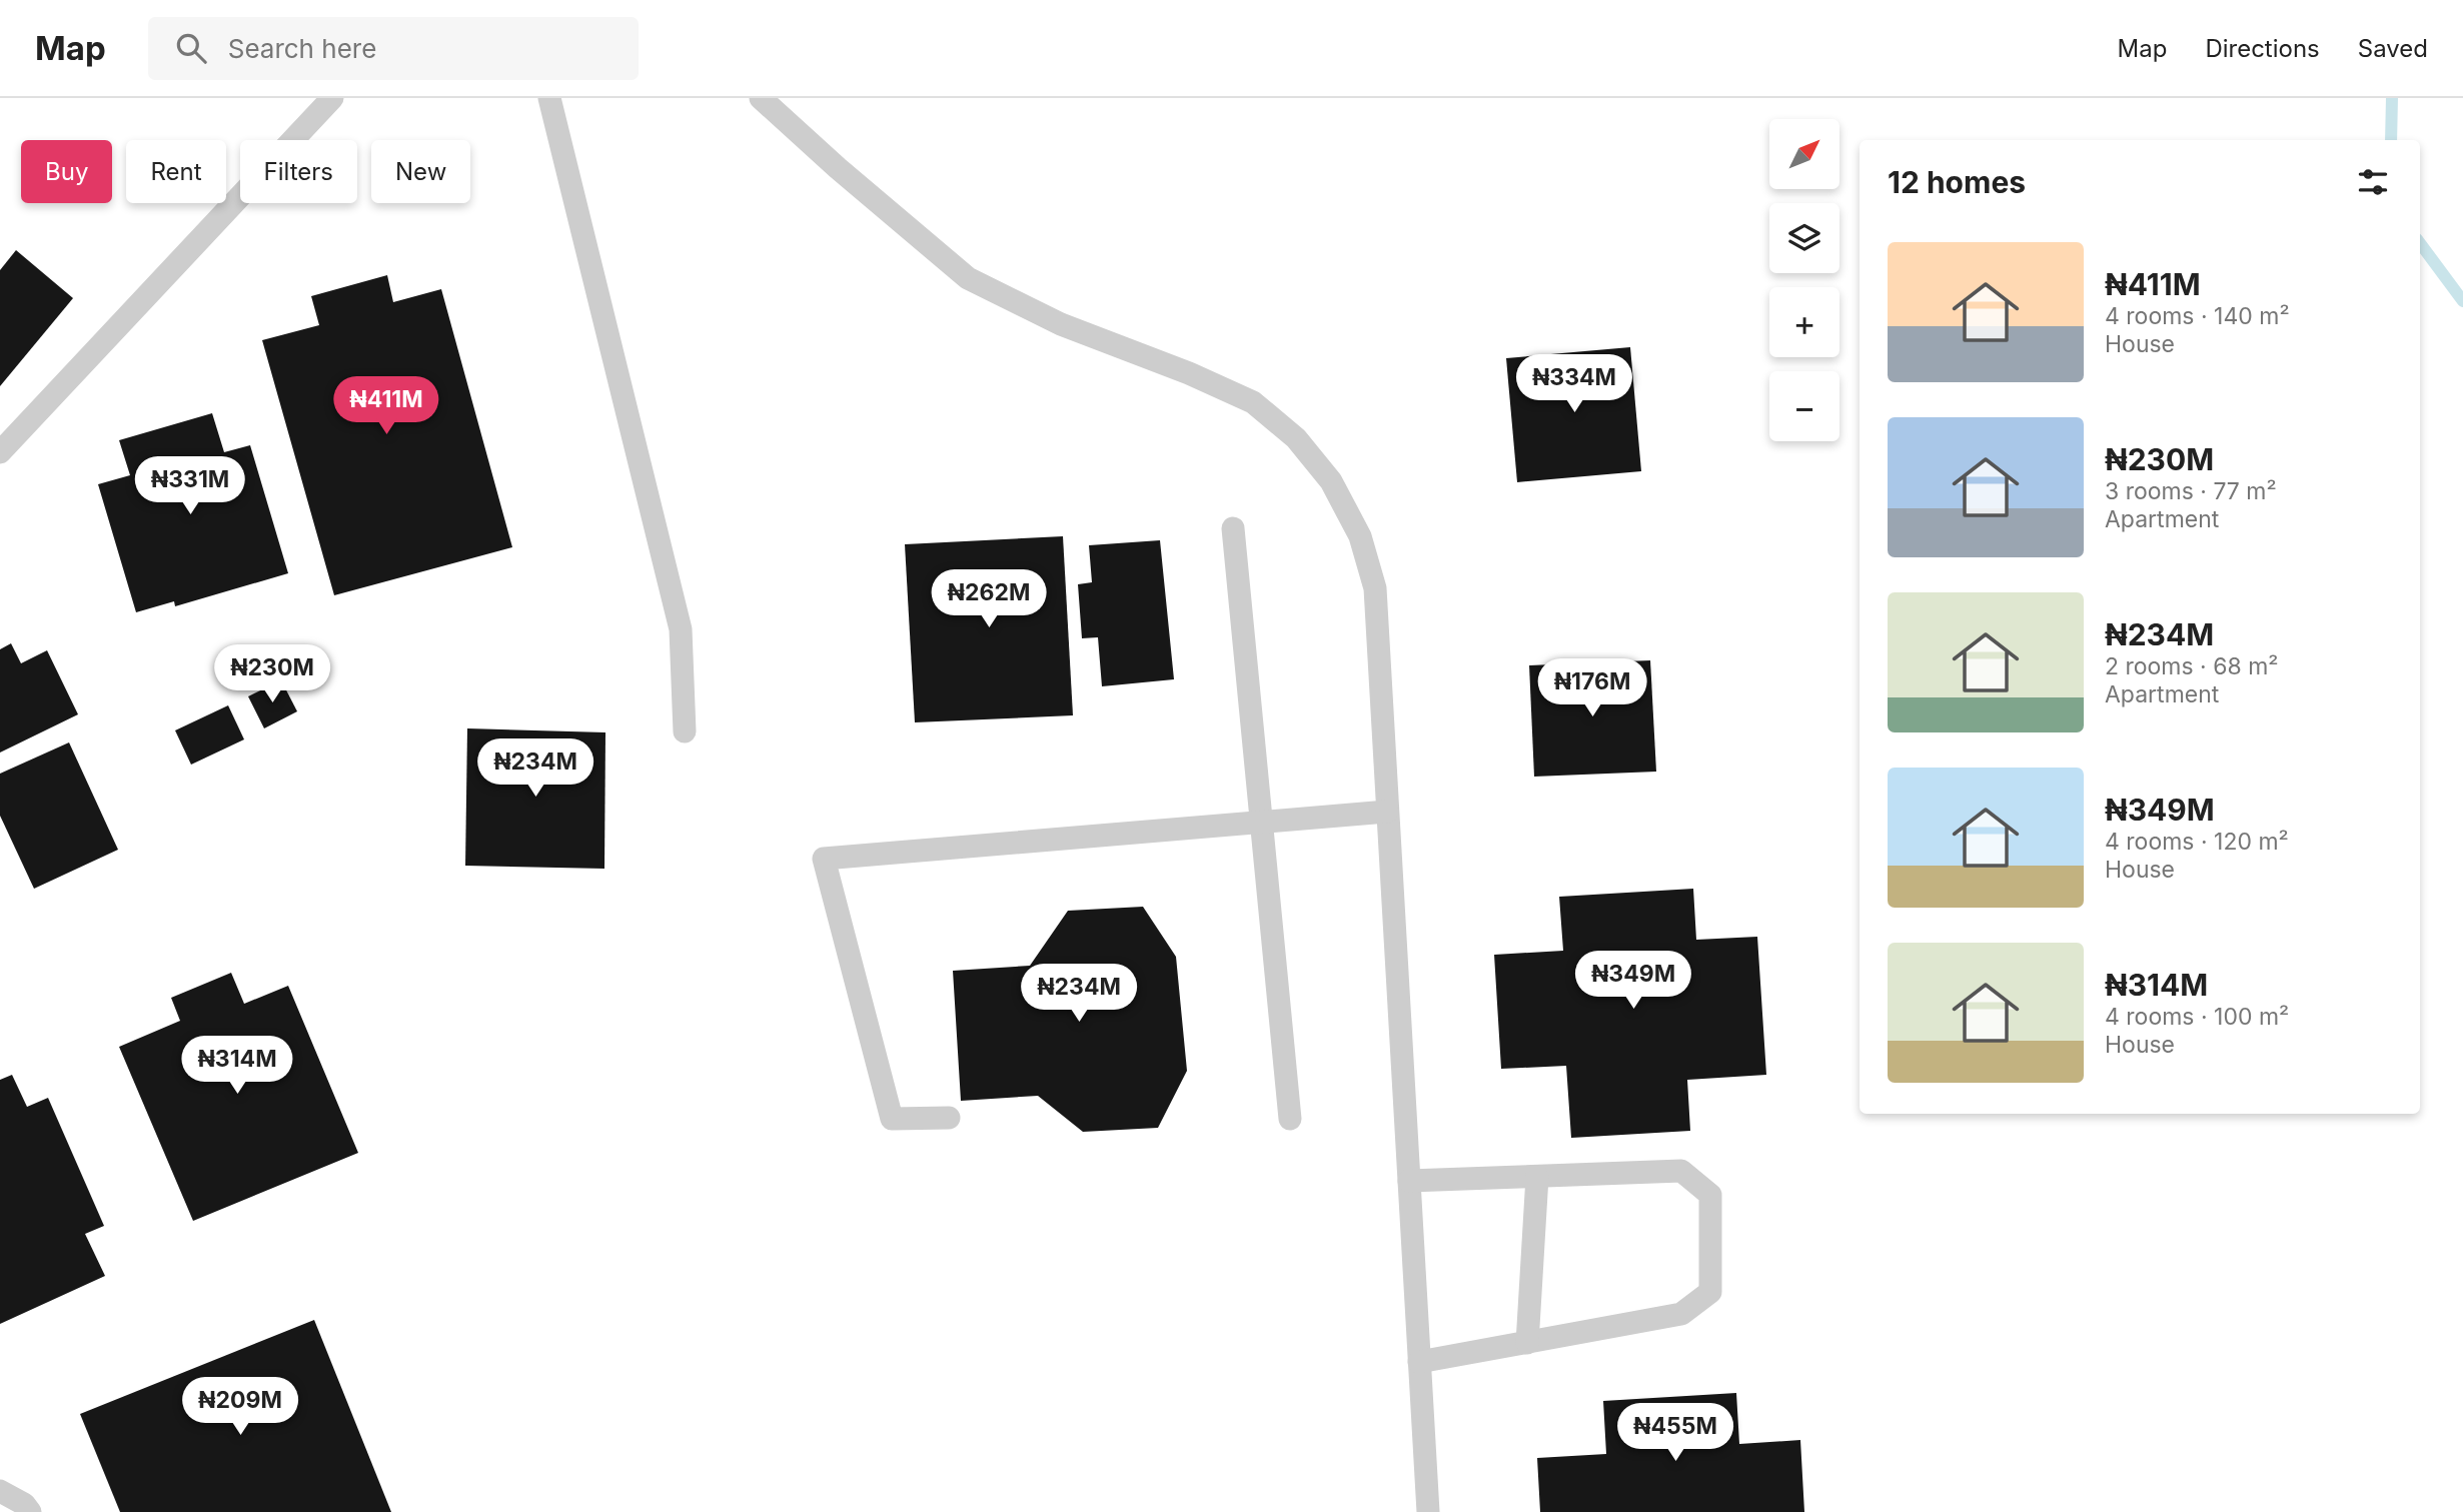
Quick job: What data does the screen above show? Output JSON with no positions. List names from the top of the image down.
{
  "north": "top right",
  "page": {
    "header": "Map",
    "search": "Search here",
    "nav": ["Map", "Directions", "Saved"],
    "map_buttons": ["+", "−"],
    "chip": [
      "Buy",
      "Rent",
      "Filters",
      "New"
    ],
    "heading": "12 homes",
    "list": [
      {
        "name": "₦411M",
        "note": "4 rooms · 140 m² · House"
      },
      {
        "name": "₦230M",
        "note": "3 rooms · 77 m² · Apartment"
      },
      {
        "name": "₦234M",
        "note": "2 rooms · 68 m² · Apartment"
      },
      {
        "name": "₦349M",
        "note": "4 rooms · 120 m² · House"
      },
      {
        "name": "₦314M",
        "note": "4 rooms · 100 m² · House"
      }
    ],
    "price": [
      "₦334M",
      "₦411M",
      "₦331M",
      "₦262M",
      "₦230M",
      "₦176M",
      "₦234M",
      "₦349M",
      "₦234M",
      "₦314M",
      "₦209M",
      "₦455M"
    ]
  }
}
